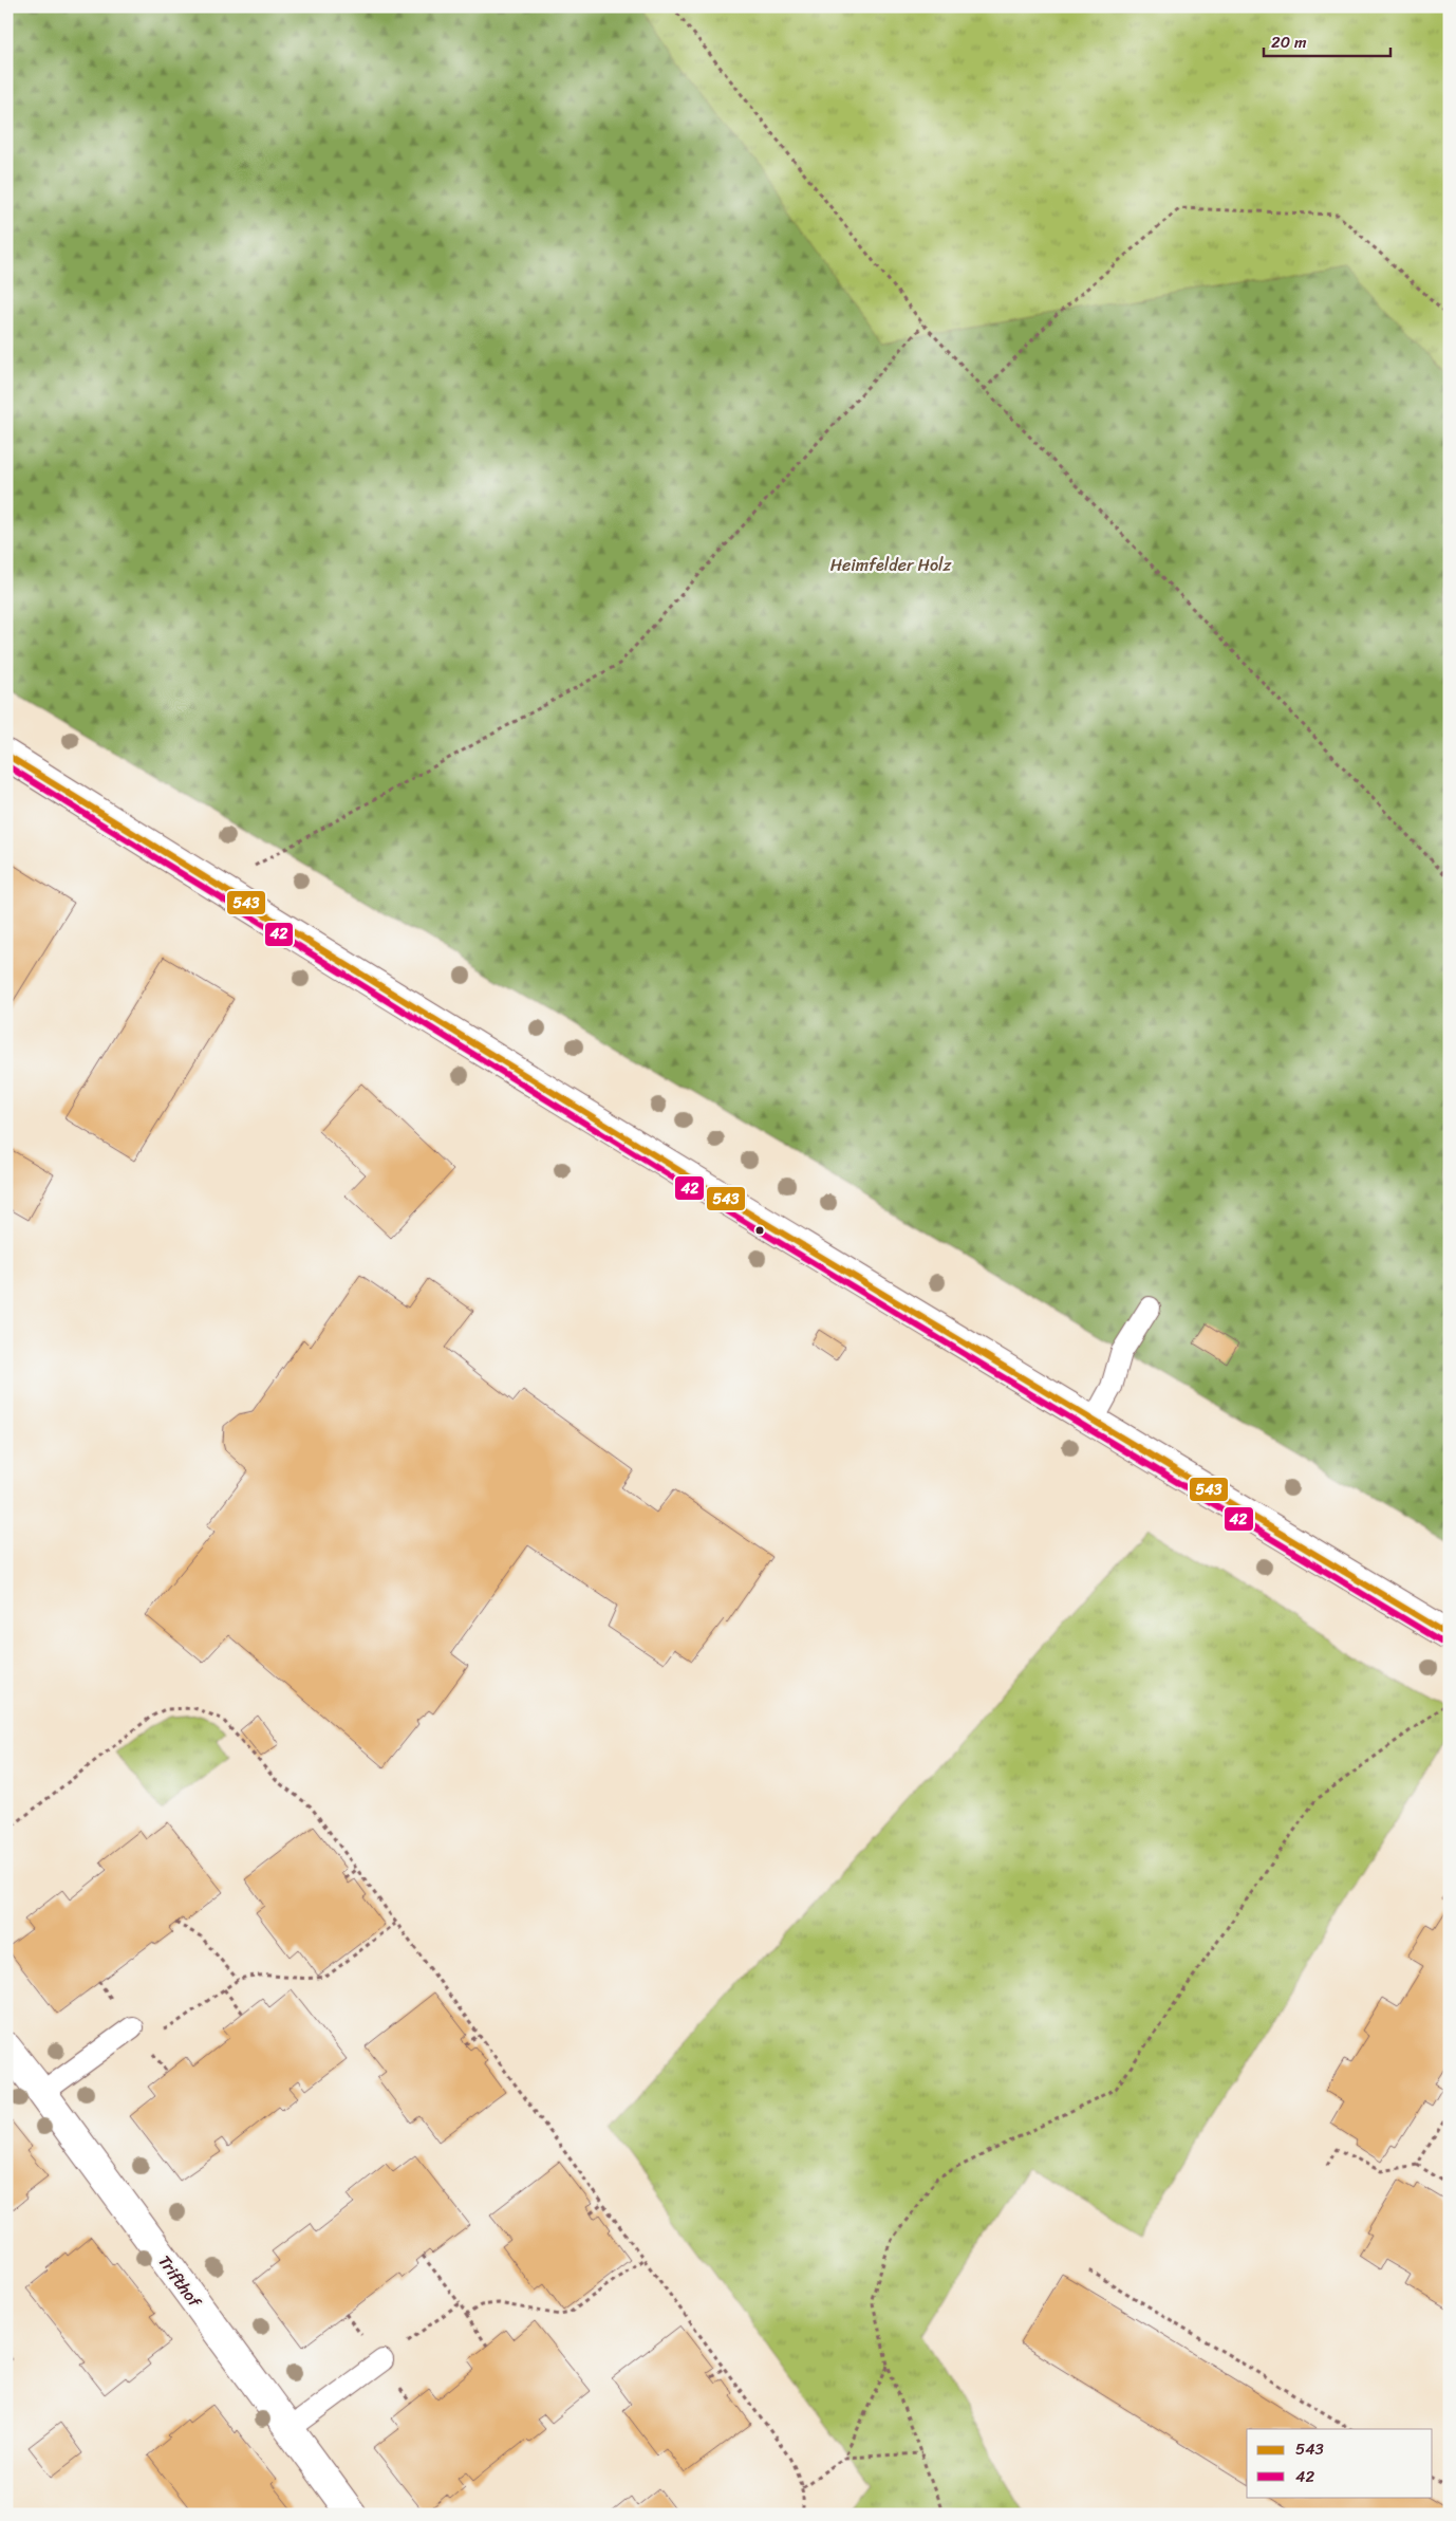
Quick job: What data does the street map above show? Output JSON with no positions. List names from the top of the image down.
{
  "streets": {
    "street": ["Trifthof"]
  },
  "parks": ["Heimfelder Holz"],
  "lines": ["transit line 543", "transit line 42"],
  "legend": ["543", "42"],
  "scale_bar": "20 m"
}
